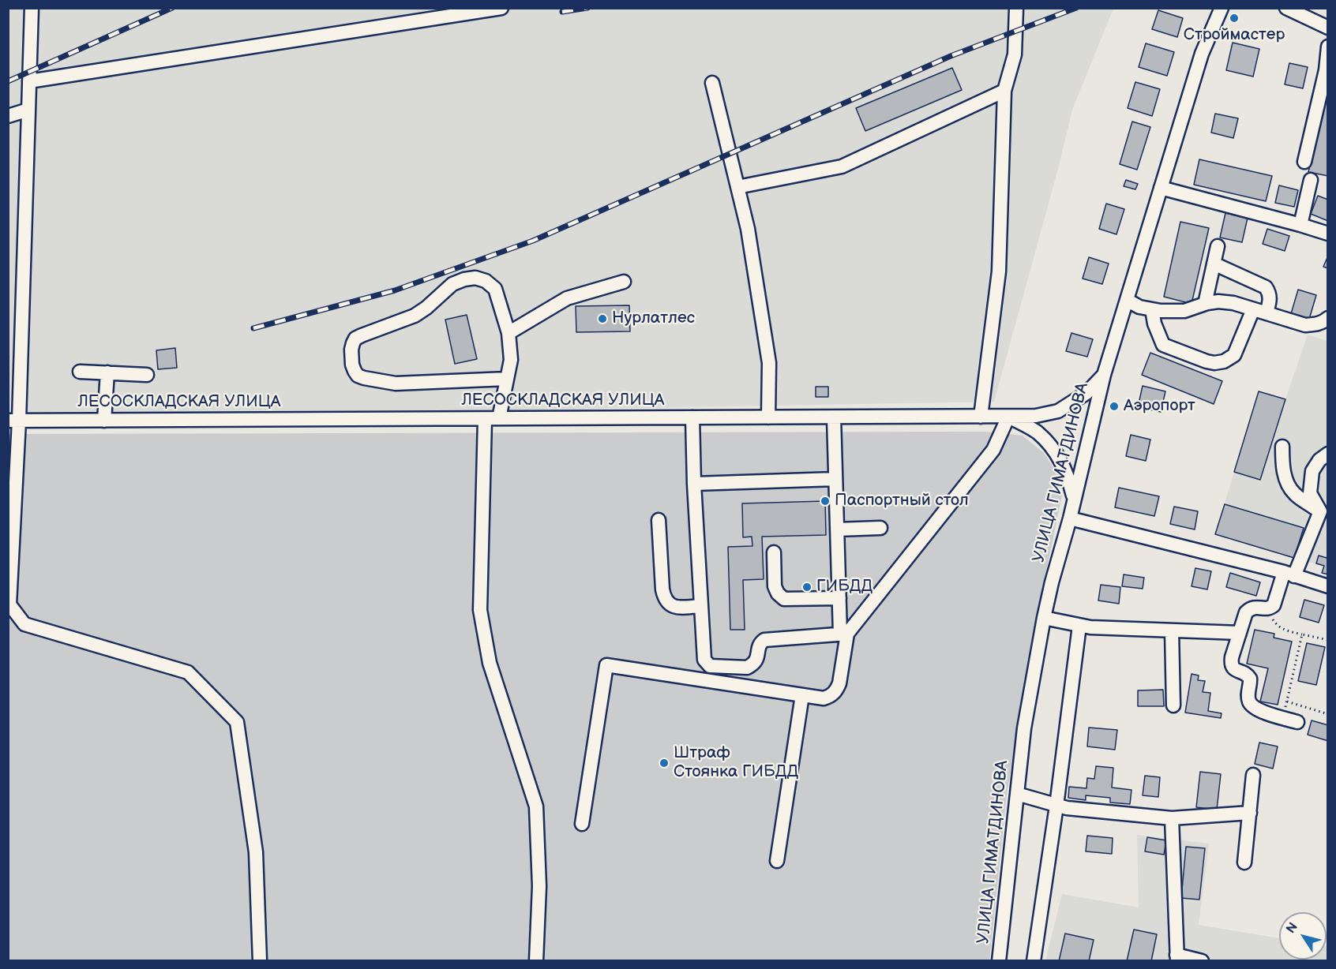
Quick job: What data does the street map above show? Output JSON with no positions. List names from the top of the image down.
{
  "streets": {
    "street": ["ЛЕСОСКЛАДСКАЯ УЛИЦА", "УЛИЦА ГИМАТДИНОВА"]
  },
  "crossings": [
    ["ЛЕСОСКЛАДСКАЯ УЛИЦА", "УЛИЦА ГИМАТДИНОВА"]
  ],
  "places": [
    "Строймастер",
    "Нурлатлес",
    "Аэропорт",
    "Паспортный стол",
    "ГИБДД",
    "Штраф Стоянка ГИБДД"
  ],
  "north": "top left"
}
